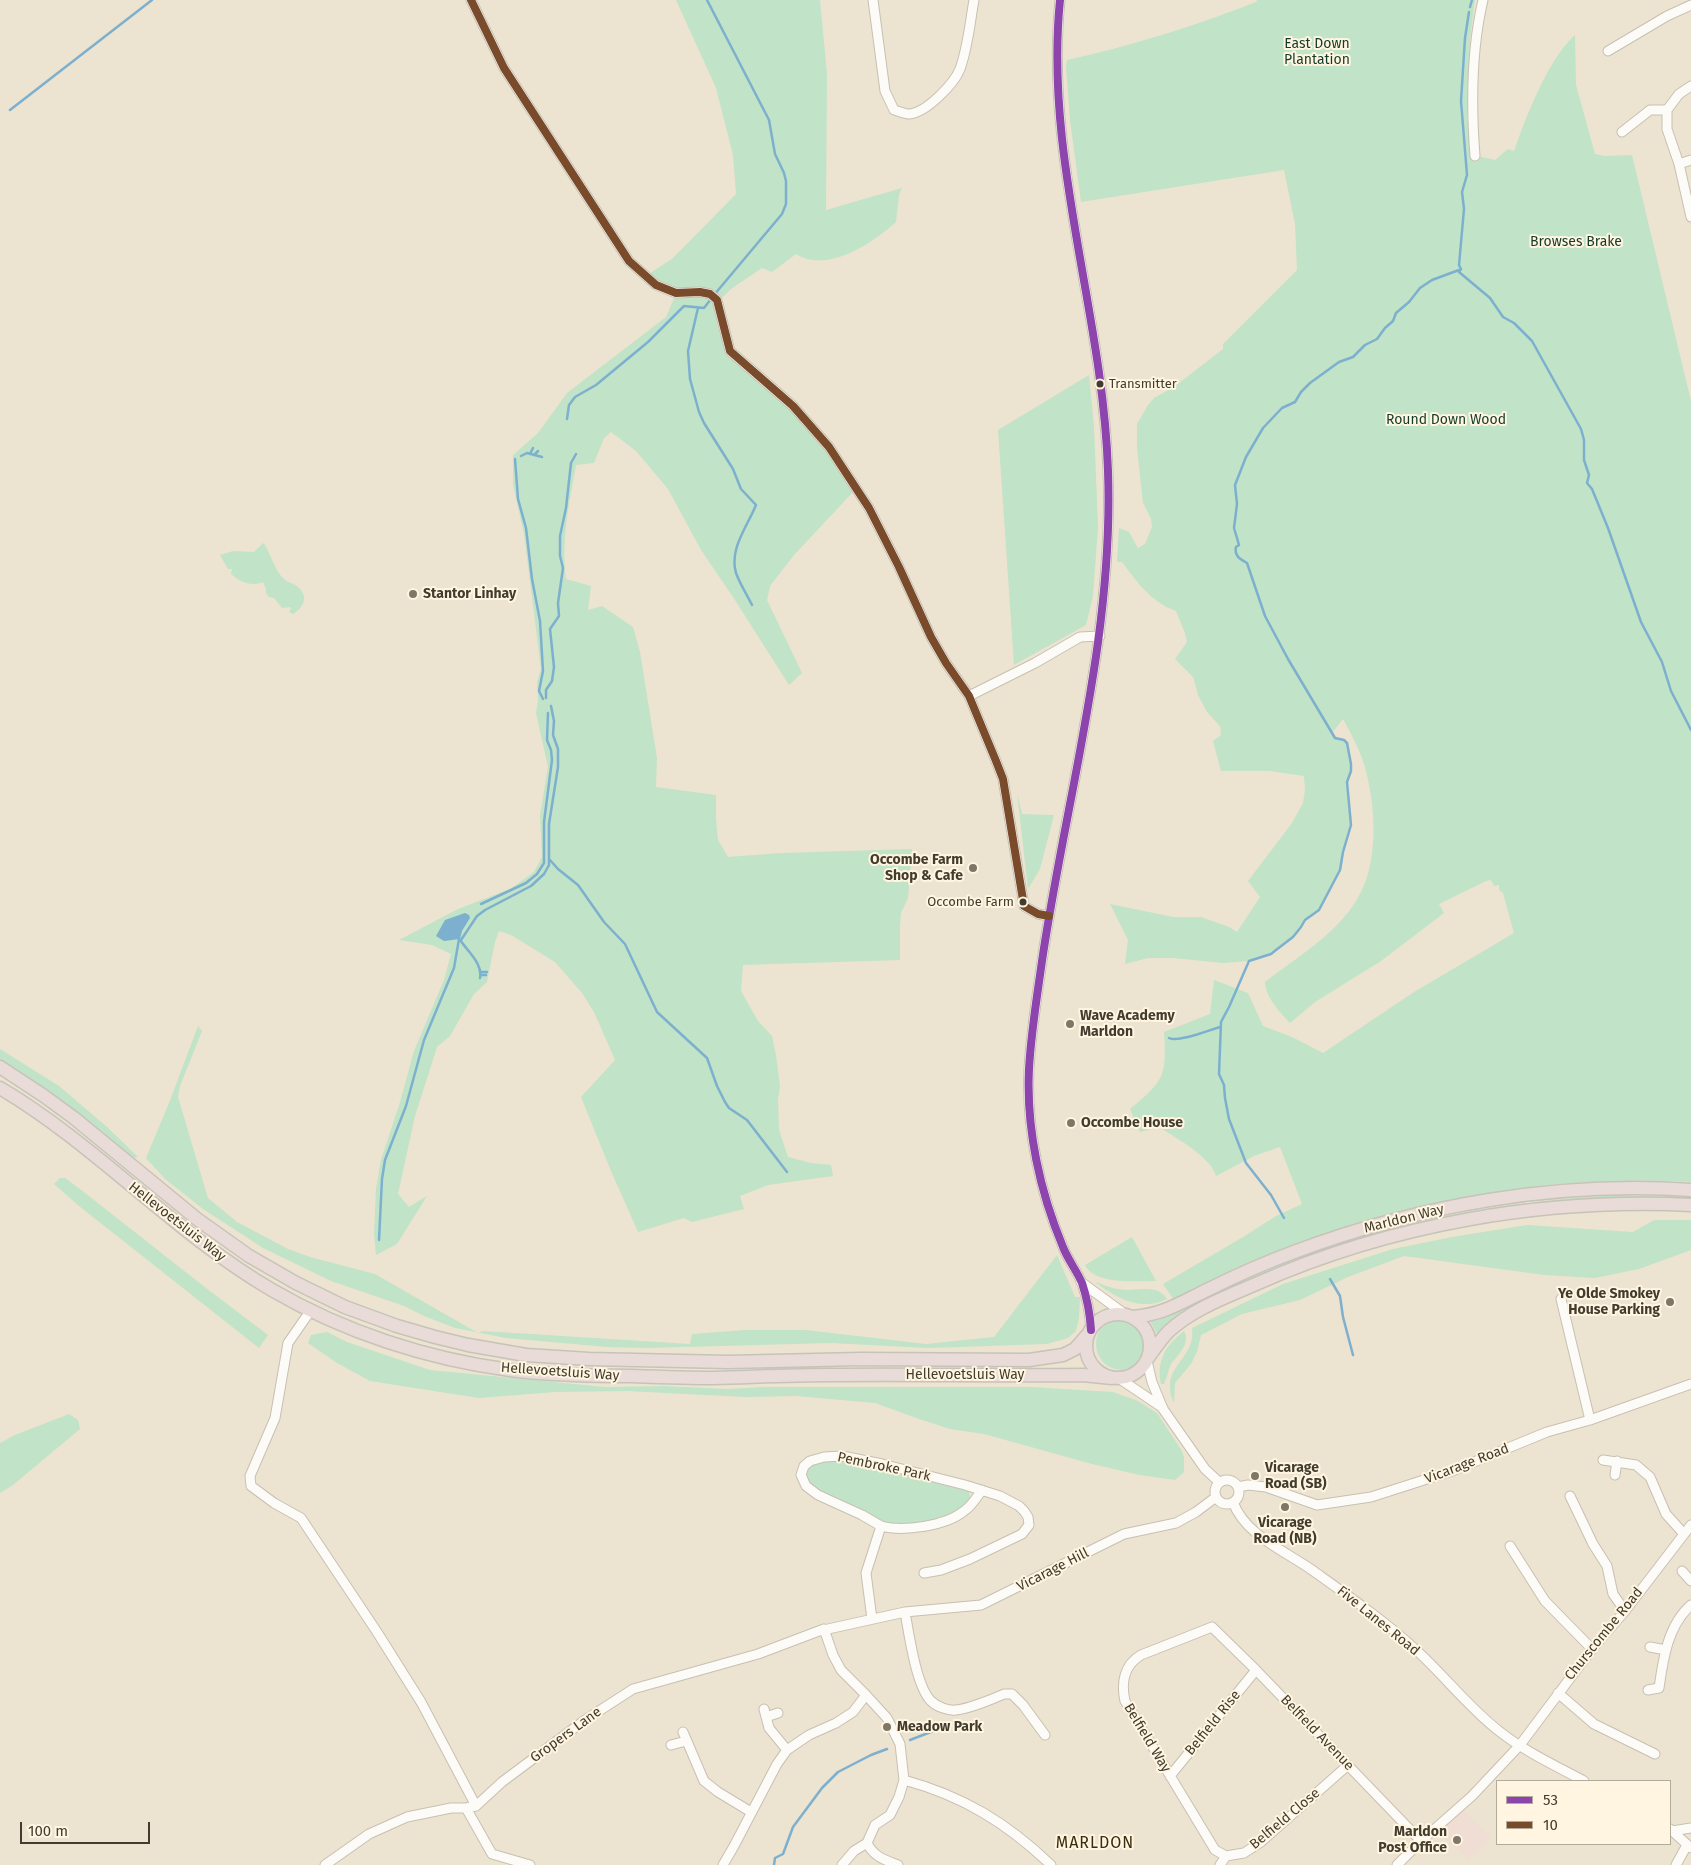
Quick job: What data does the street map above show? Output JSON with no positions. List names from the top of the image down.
{
  "streets": {
    "highway": ["Marldon Way", "Hellevoetsluis Way"],
    "street": [
      "Vicarage Road",
      "Pembroke Park",
      "Vicarage Hill",
      "Five Lanes Road",
      "Churscombe Road",
      "Belfield Rise",
      "Belfield Avenue",
      "Gropers Lane",
      "Belfield Way",
      "Belfield Close"
    ]
  },
  "crossings": [
    ["Marldon Way", "Hellevoetsluis Way"],
    ["Vicarage Road", "Vicarage Hill"],
    ["Vicarage Road", "Five Lanes Road"],
    ["Vicarage Hill", "Five Lanes Road"],
    ["Vicarage Hill", "Gropers Lane"],
    ["Five Lanes Road", "Churscombe Road"],
    ["Churscombe Road", "Belfield Avenue"],
    ["Belfield Rise", "Belfield Avenue"],
    ["Belfield Rise", "Belfield Way"],
    ["Belfield Avenue", "Belfield Way"],
    ["Belfield Avenue", "Belfield Close"],
    ["Belfield Way", "Belfield Close"]
  ],
  "districts": ["MARLDON"],
  "parks": ["East Down Plantation", "Browses Brake", "Round Down Wood"],
  "places": [
    "Transmitter",
    "Stantor Linhay",
    "Occombe Farm Shop & Cafe",
    "Occombe Farm",
    "Wave Academy Marldon",
    "Occombe House",
    "Ye Olde Smokey House Parking",
    "Vicarage Road (SB)",
    "Vicarage Road (NB)",
    "Meadow Park",
    "Marldon Post Office"
  ],
  "lines": ["transit line 53", "transit line 10"],
  "legend": ["53", "10"],
  "scale_bar": "100 m"
}
